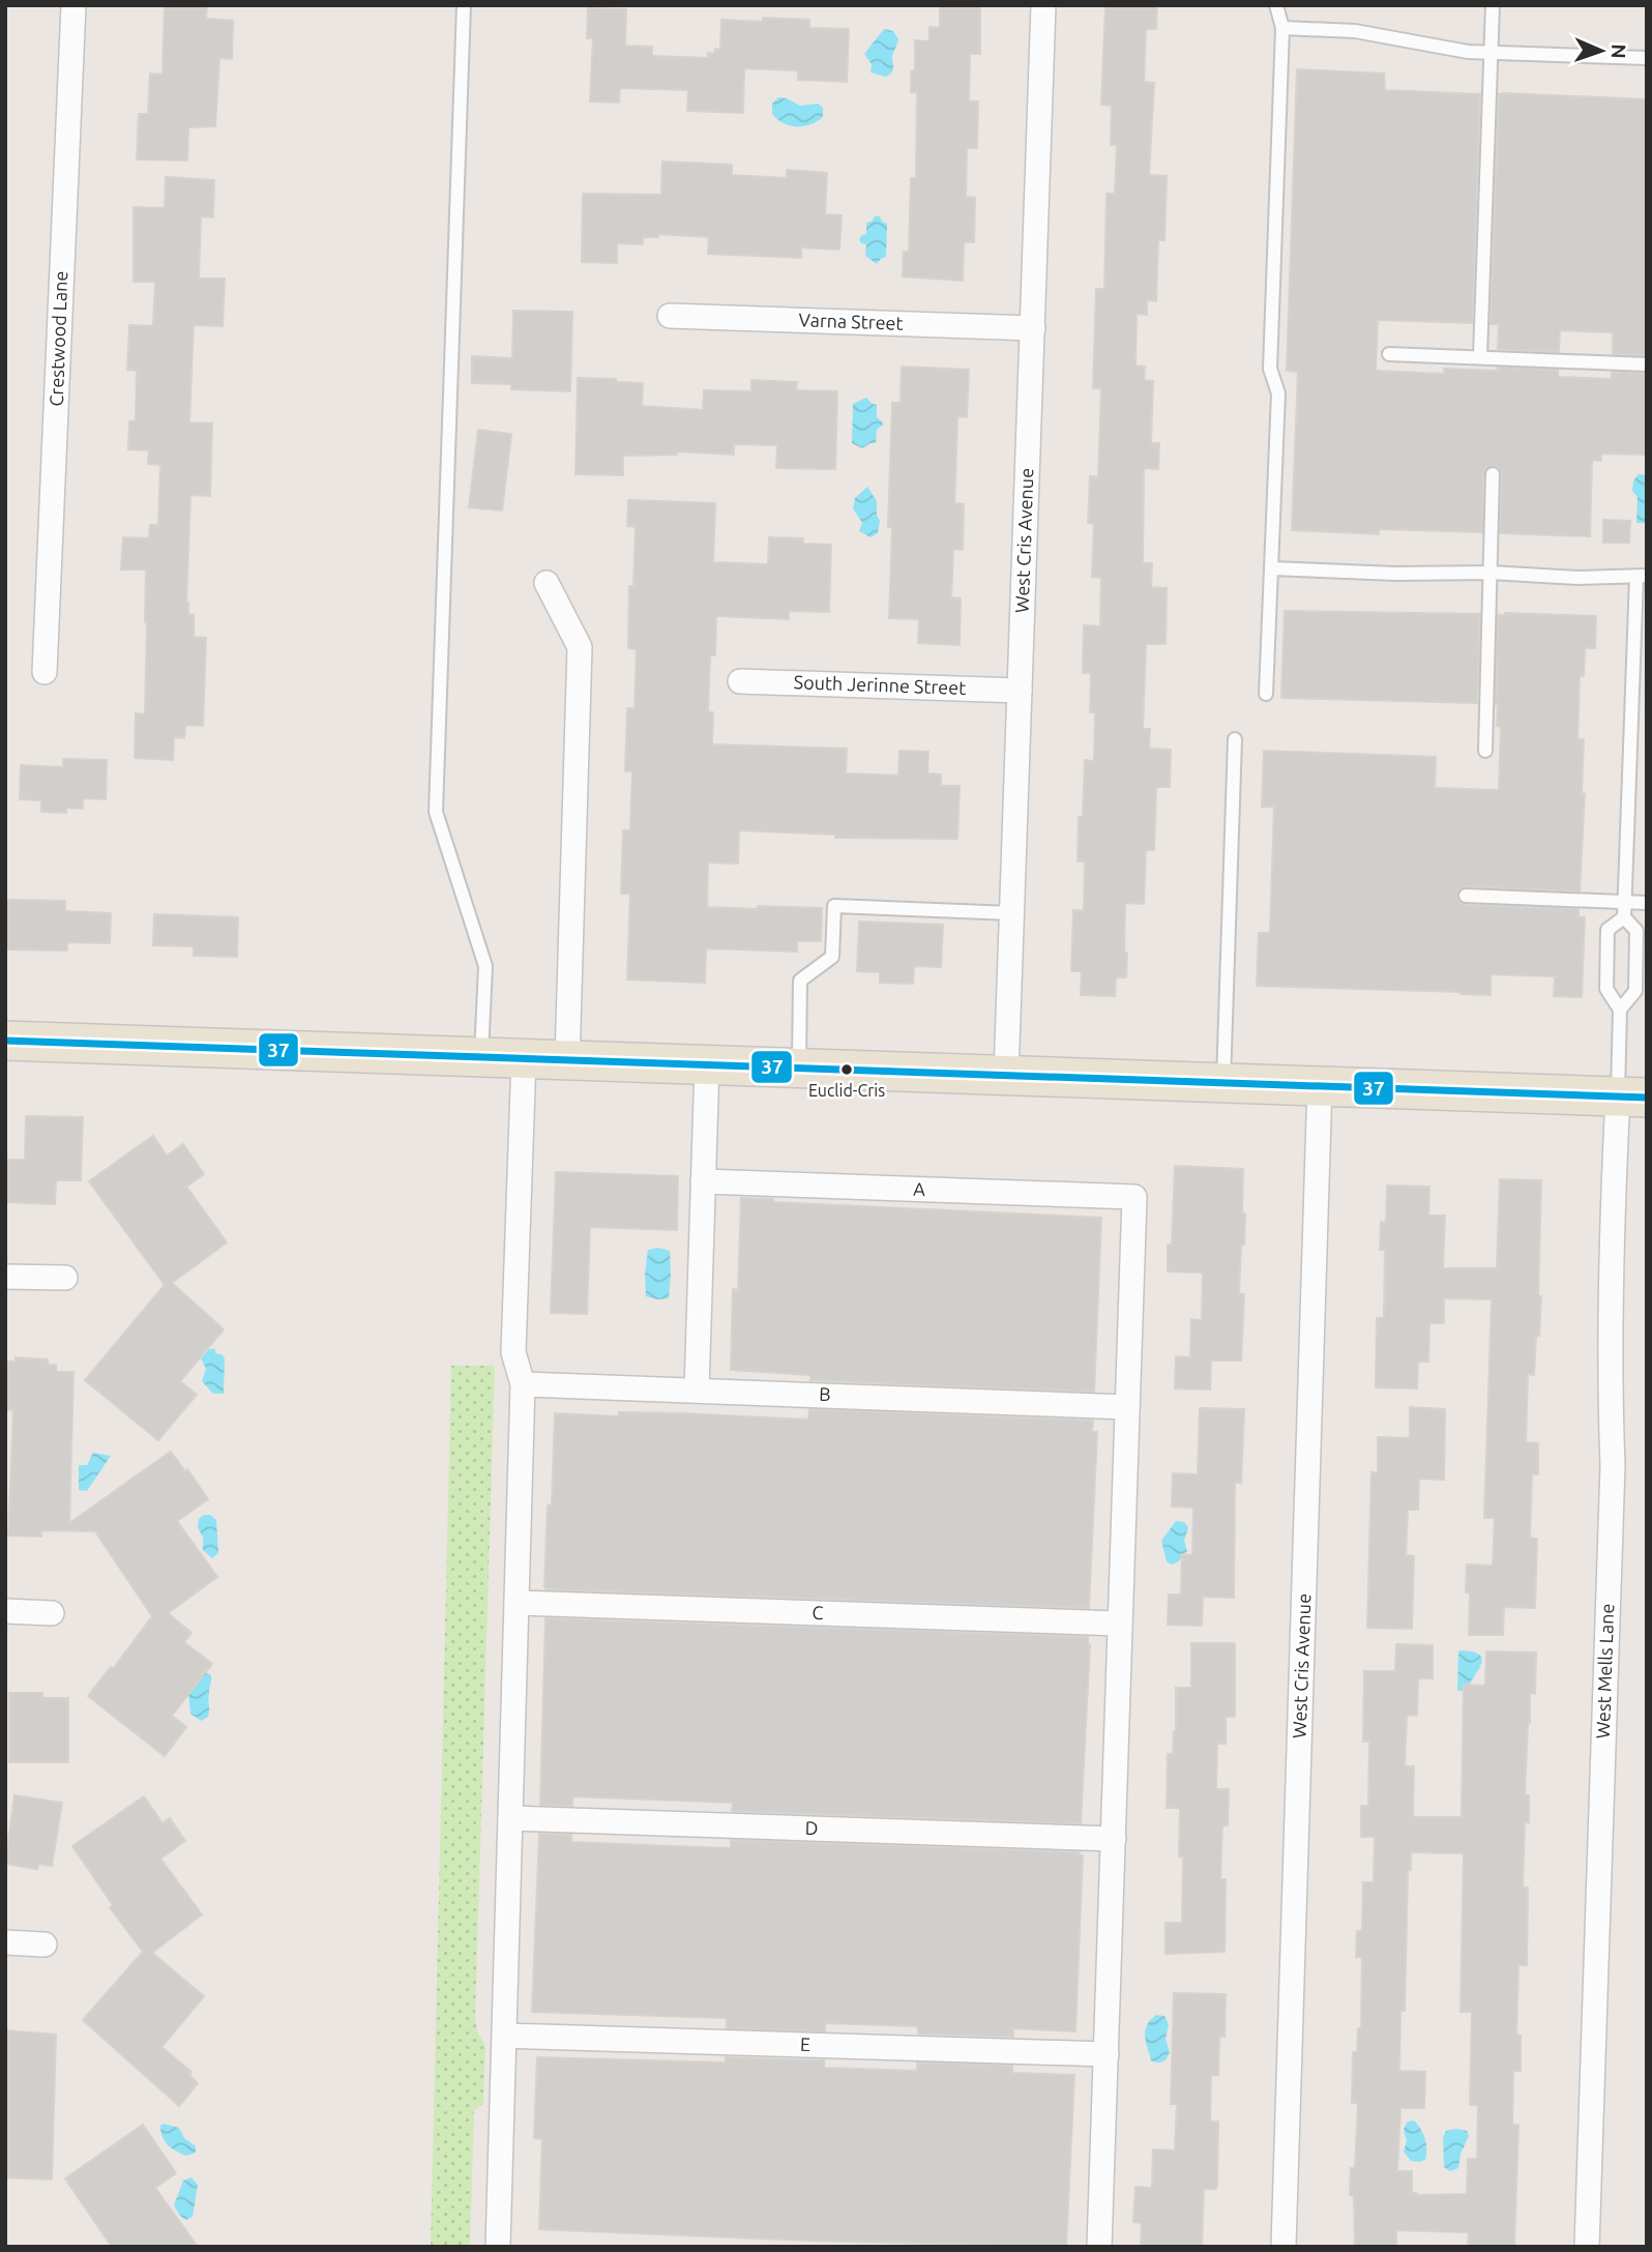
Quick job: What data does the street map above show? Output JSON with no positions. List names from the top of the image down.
{
  "streets": {
    "street": [
      "Varna Street",
      "Crestwood Lane",
      "West Cris Avenue",
      "South Jerinne Street",
      "A",
      "B",
      "C",
      "West Mells Lane",
      "D",
      "E"
    ]
  },
  "crossings": [
    ["Varna Street", "West Cris Avenue"],
    ["West Cris Avenue", "South Jerinne Street"],
    ["A", "B"]
  ],
  "places": ["Euclid-Cris"],
  "lines": ["transit line 37"],
  "north": "right"
}
